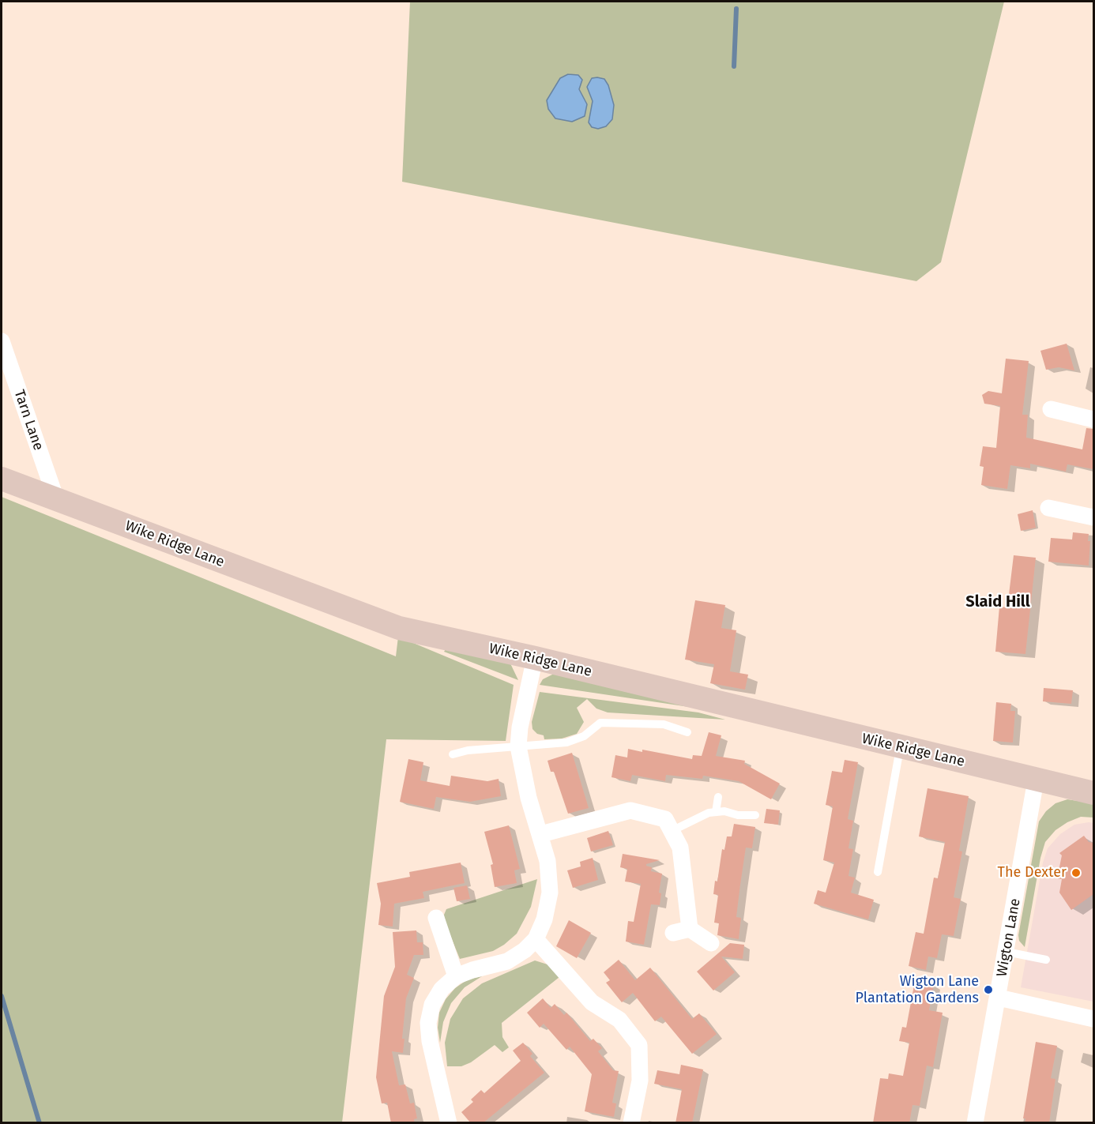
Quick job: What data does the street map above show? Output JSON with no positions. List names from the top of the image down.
{
  "streets": {
    "street": ["Tarn Lane", "Wike Ridge Lane", "Wigton Lane"]
  },
  "crossings": [
    ["Tarn Lane", "Wike Ridge Lane"],
    ["Wike Ridge Lane", "Wigton Lane"]
  ],
  "districts": ["Slaid Hill"],
  "places": ["The Dexter", "Wigton Lane Plantation Gardens"]
}
